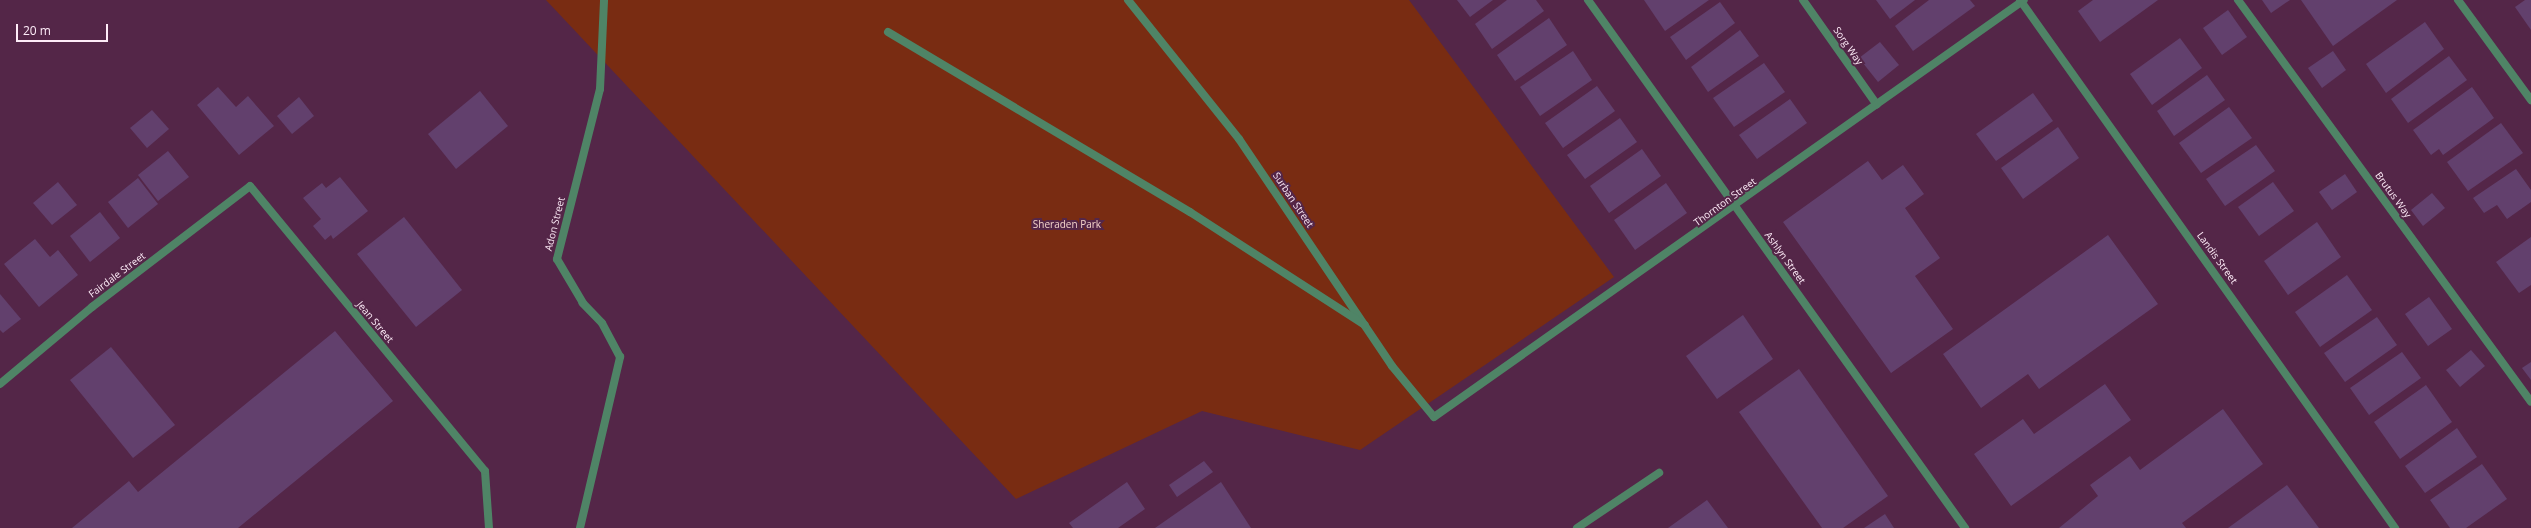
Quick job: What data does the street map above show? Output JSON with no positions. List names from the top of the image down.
{
  "streets": {
    "street": [
      "Sorg Way",
      "Brutus Way",
      "Surban Street",
      "Thornton Street",
      "Adon Street",
      "Ashlyn Street",
      "Landis Street",
      "Fairdale Street",
      "Jean Street"
    ]
  },
  "crossings": [
    ["Sorg Way", "Thornton Street"],
    ["Surban Street", "Thornton Street"],
    ["Thornton Street", "Ashlyn Street"],
    ["Thornton Street", "Landis Street"],
    ["Fairdale Street", "Jean Street"]
  ],
  "parks": ["Sheraden Park"],
  "scale_bar": "20 m"
}
